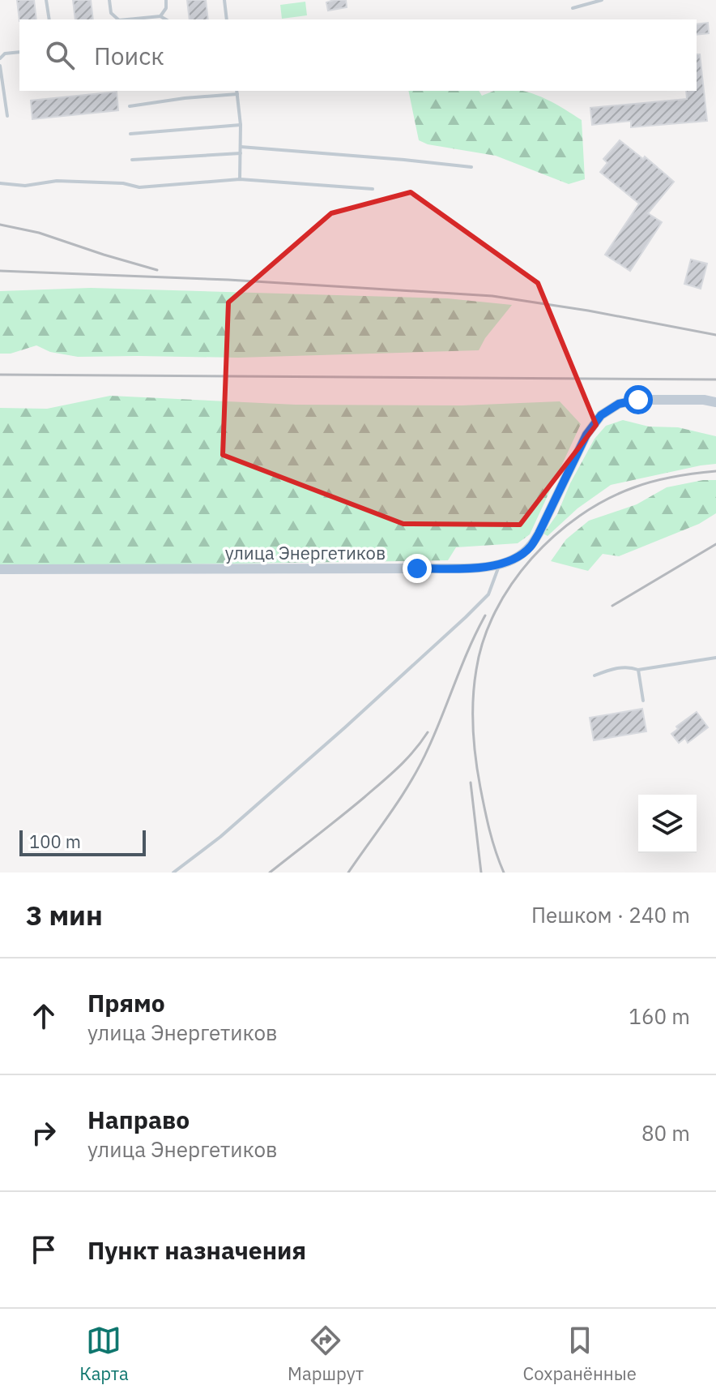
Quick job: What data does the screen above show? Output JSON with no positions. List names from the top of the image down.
{
  "streets": {
    "street": ["улица Энергетиков"]
  },
  "scale_bar": "100 m",
  "page": {
    "search": "Поиск",
    "scale": "100 m",
    "heading": ["3 мин", "Пешком · 240 m"],
    "list": [
      ["Прямо", "улица Энергетиков", "160 m"],
      ["Направо", "улица Энергетиков", "80 m"],
      "Пункт назначения"
    ],
    "nav": ["Карта", "Маршрут", "Сохранённые"]
  }
}
